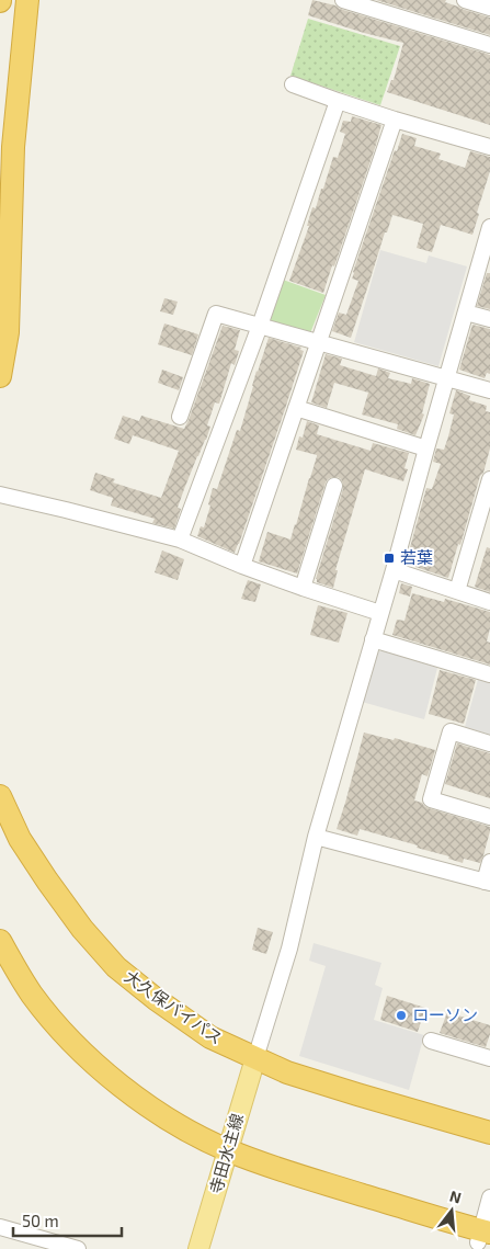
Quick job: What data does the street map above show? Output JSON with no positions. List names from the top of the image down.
{
  "streets": {
    "highway": ["大久保バイパス"],
    "main road": ["寺田水主線"]
  },
  "crossings": [
    ["大久保バイパス", "寺田水主線"]
  ],
  "places": {
    "transit": ["若葉"],
    "other": ["ローソン"]
  },
  "scale_bar": "50 m",
  "north": "top"
}
